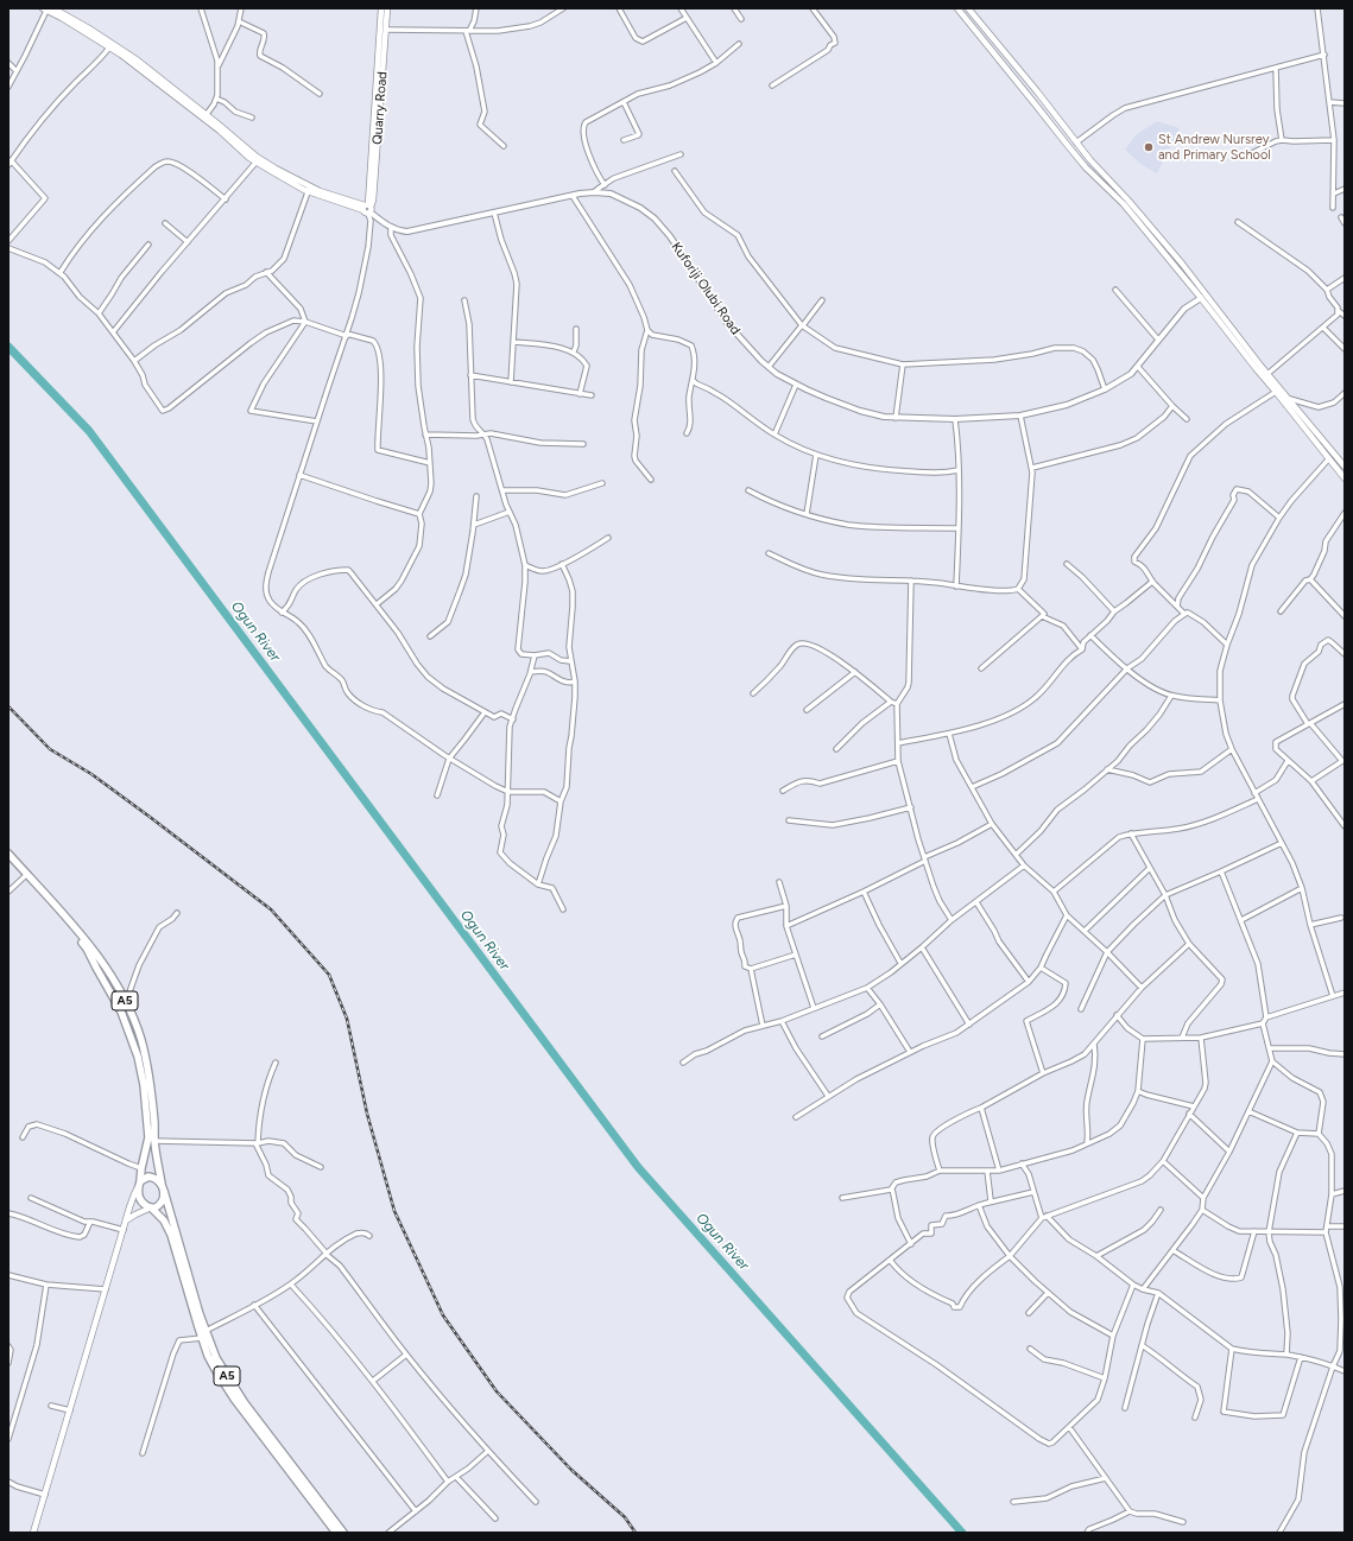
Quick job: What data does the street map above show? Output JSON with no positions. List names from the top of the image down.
{
  "streets": {
    "highway": ["A5"],
    "main road": ["Quarry Road"],
    "street": ["Kuforiji Olubi Road"]
  },
  "crossings": [
    ["Quarry Road", "Kuforiji Olubi Road"]
  ],
  "water": ["Ogun River"],
  "places": ["St Andrew Nursrey and Primary School"]
}
